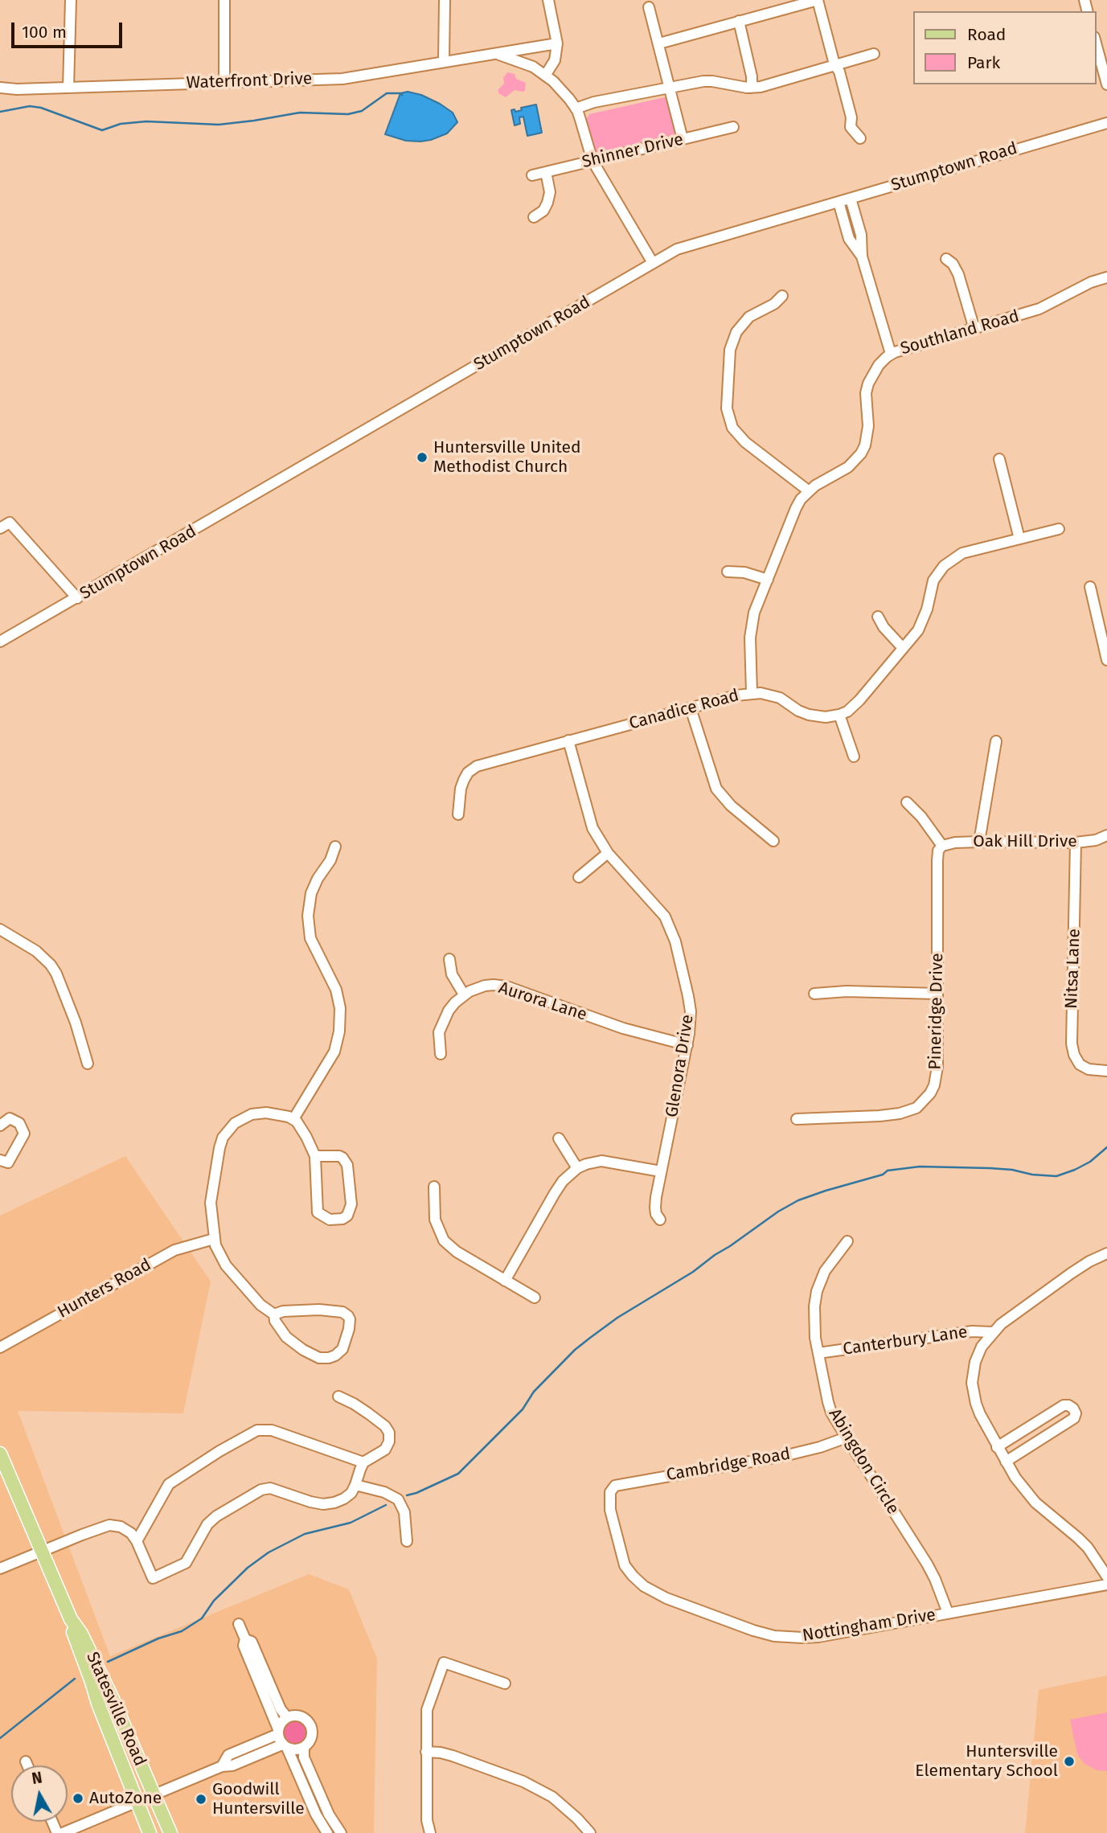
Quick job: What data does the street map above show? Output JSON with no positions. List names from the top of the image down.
{
  "streets": {
    "main road": ["Statesville Road"],
    "street": [
      "Waterfront Drive",
      "Shinner Drive",
      "Stumptown Road",
      "Southland Road",
      "Canadice Road",
      "Oak Hill Drive",
      "Nitsa Lane",
      "Aurora Lane",
      "Pineridge Drive",
      "Glenora Drive",
      "Hunters Road",
      "Canterbury Lane",
      "Abingdon Circle",
      "Cambridge Road",
      "Nottingham Drive"
    ]
  },
  "crossings": [
    ["Southland Road", "Canadice Road"],
    ["Canadice Road", "Glenora Drive"],
    ["Oak Hill Drive", "Nitsa Lane"],
    ["Oak Hill Drive", "Pineridge Drive"],
    ["Aurora Lane", "Glenora Drive"],
    ["Canterbury Lane", "Abingdon Circle"],
    ["Abingdon Circle", "Cambridge Road"],
    ["Abingdon Circle", "Nottingham Drive"],
    ["Cambridge Road", "Nottingham Drive"]
  ],
  "places": [
    "Huntersville United Methodist Church",
    "Huntersville Elementary School",
    "AutoZone",
    "Goodwill Huntersville"
  ],
  "legend": ["Road", "Park"],
  "scale_bar": "100 m",
  "north": "top"
}
